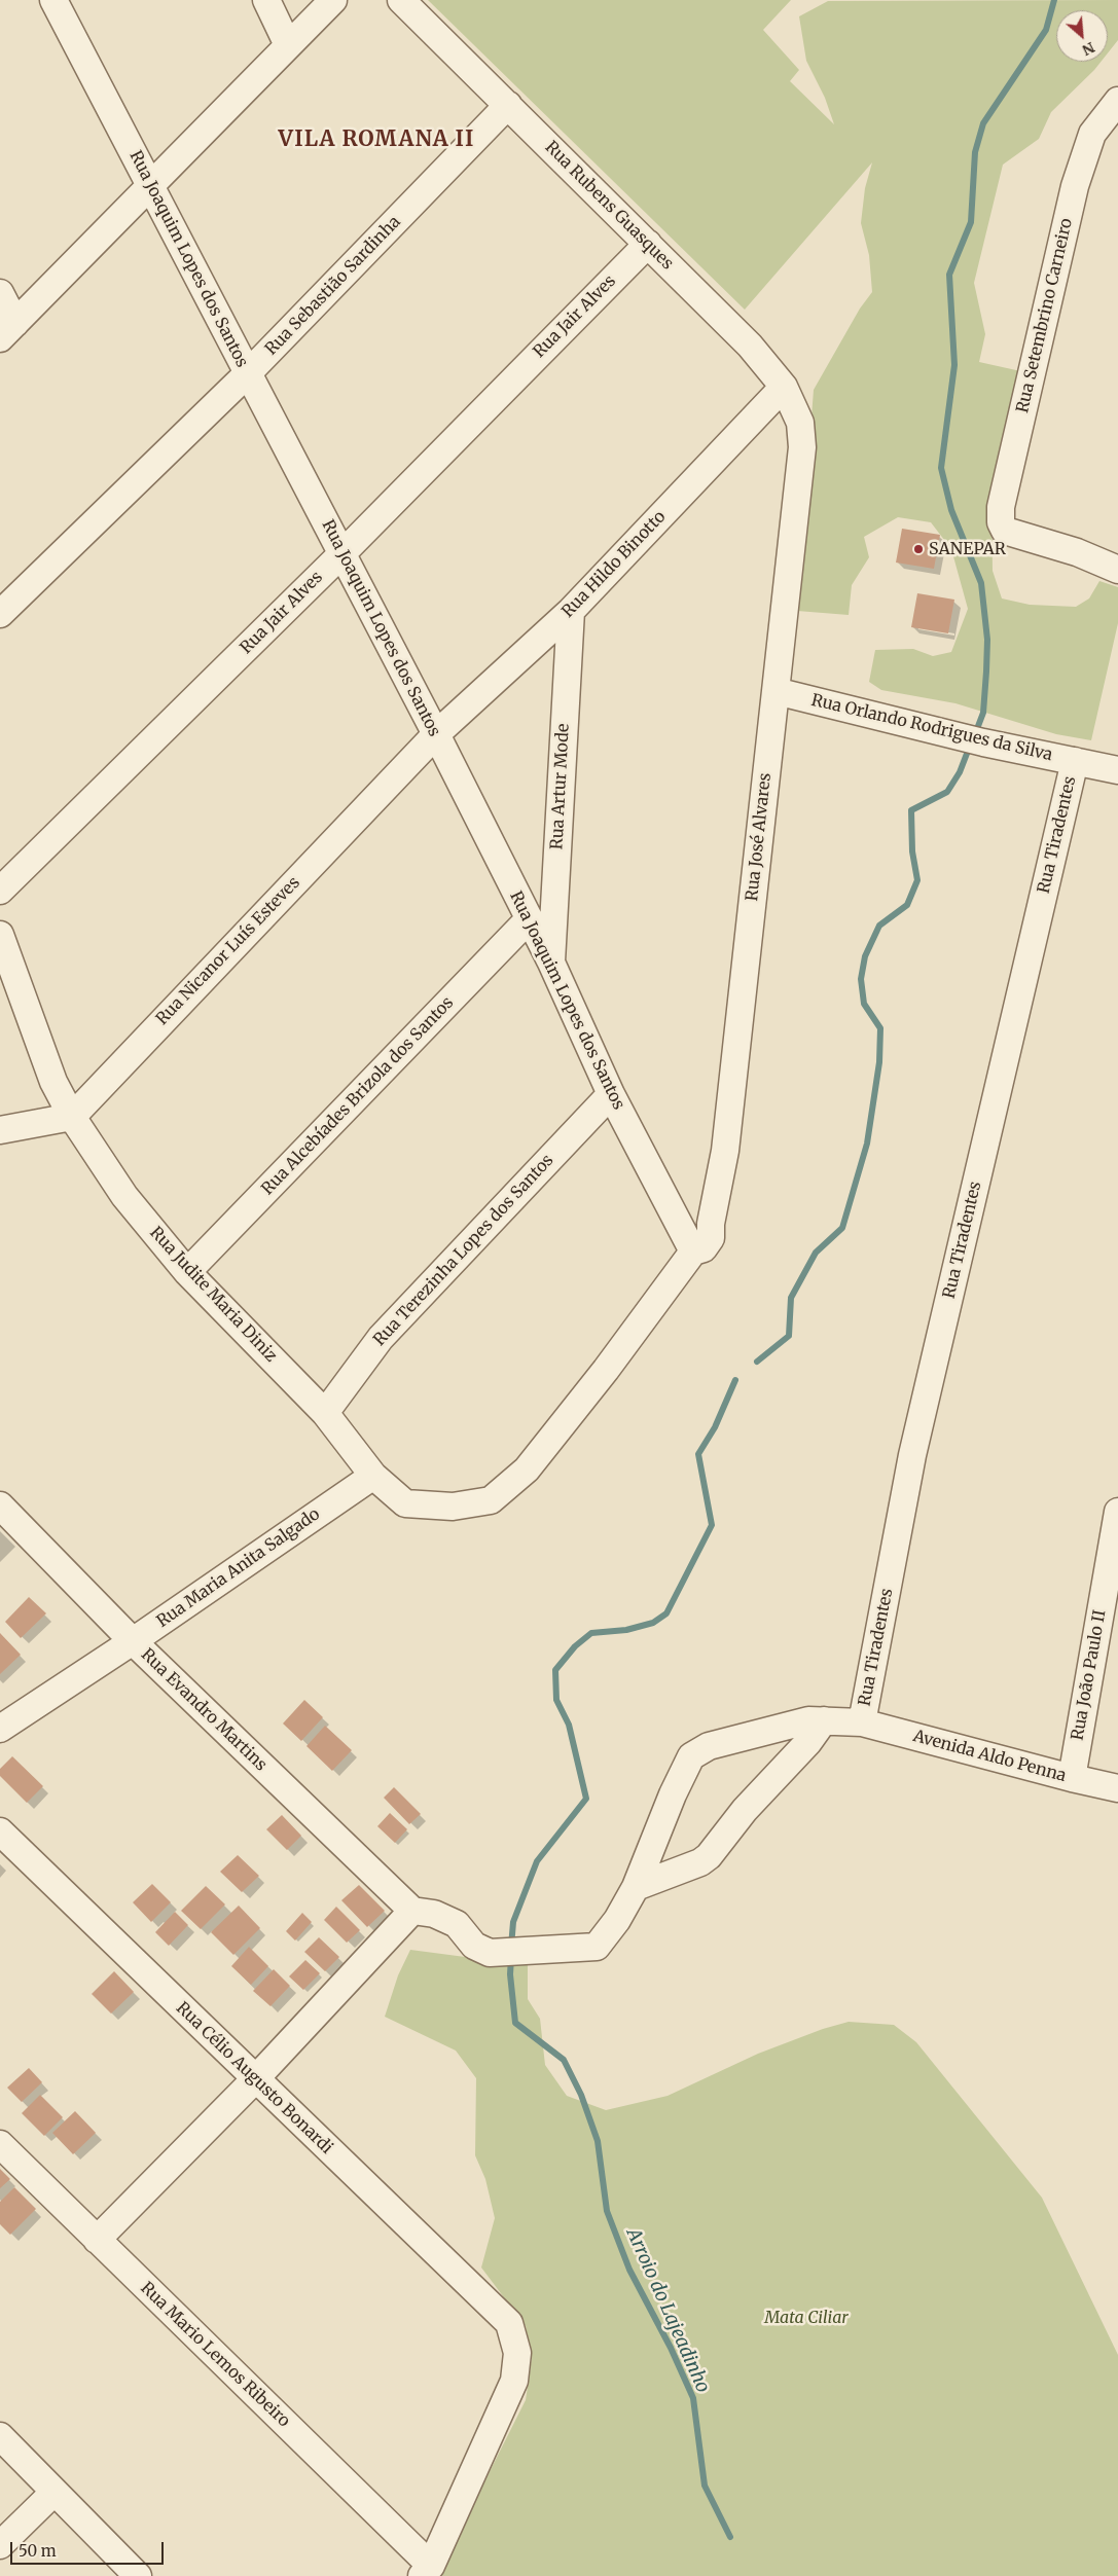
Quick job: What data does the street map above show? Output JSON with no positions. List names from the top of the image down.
{
  "streets": {
    "street": [
      "Rua Rubens Guasques",
      "Rua Joaquim Lopes dos Santos",
      "Rua Sebastião Sardinha",
      "Rua Setembrino Carneiro",
      "Rua Jair Alves",
      "Rua Hildo Binotto",
      "Rua Orlando Rodrigues da Silva",
      "Rua Artur Mode",
      "Rua Tiradentes",
      "Rua José Alvares",
      "Rua Nicanor Luís Esteves",
      "Rua Alcebíades Brizola dos Santos",
      "Rua Terezinha Lopes dos Santos",
      "Rua Judite Maria Diniz",
      "Rua Maria Anita Salgado",
      "Rua João Paulo II",
      "Rua Evandro Martins",
      "Avenida Aldo Penna",
      "Rua Célio Augusto Bonardi",
      "Rua Mario Lemos Ribeiro"
    ]
  },
  "crossings": [
    ["Rua Rubens Guasques", "Rua Sebastião Sardinha"],
    ["Rua Rubens Guasques", "Rua Jair Alves"],
    ["Rua Rubens Guasques", "Rua Hildo Binotto"],
    ["Rua Rubens Guasques", "Rua José Alvares"],
    ["Rua Joaquim Lopes dos Santos", "Rua Sebastião Sardinha"],
    ["Rua Joaquim Lopes dos Santos", "Rua Jair Alves"],
    ["Rua Joaquim Lopes dos Santos", "Rua Hildo Binotto"],
    ["Rua Joaquim Lopes dos Santos", "Rua Artur Mode"],
    ["Rua Joaquim Lopes dos Santos", "Rua José Alvares"],
    ["Rua Joaquim Lopes dos Santos", "Rua Nicanor Luís Esteves"],
    ["Rua Joaquim Lopes dos Santos", "Rua Alcebíades Brizola dos Santos"],
    ["Rua Joaquim Lopes dos Santos", "Rua Terezinha Lopes dos Santos"],
    ["Rua Hildo Binotto", "Rua Artur Mode"],
    ["Rua Hildo Binotto", "Rua Nicanor Luís Esteves"],
    ["Rua Orlando Rodrigues da Silva", "Rua Tiradentes"],
    ["Rua Orlando Rodrigues da Silva", "Rua José Alvares"],
    ["Rua Tiradentes", "Avenida Aldo Penna"],
    ["Rua José Alvares", "Rua Judite Maria Diniz"],
    ["Rua Nicanor Luís Esteves", "Rua Judite Maria Diniz"],
    ["Rua Alcebíades Brizola dos Santos", "Rua Judite Maria Diniz"],
    ["Rua Terezinha Lopes dos Santos", "Rua Judite Maria Diniz"],
    ["Rua Judite Maria Diniz", "Rua Maria Anita Salgado"],
    ["Rua Maria Anita Salgado", "Rua Evandro Martins"],
    ["Rua João Paulo II", "Avenida Aldo Penna"],
    ["Rua Evandro Martins", "Avenida Aldo Penna"],
    ["Rua Célio Augusto Bonardi", "Rua Mario Lemos Ribeiro"]
  ],
  "districts": ["VILA ROMANA II"],
  "water": ["Arroio do Lajeadinho"],
  "parks": ["Mata Ciliar"],
  "places": ["SANEPAR"],
  "scale_bar": "50 m",
  "north": "bottom right"
}
